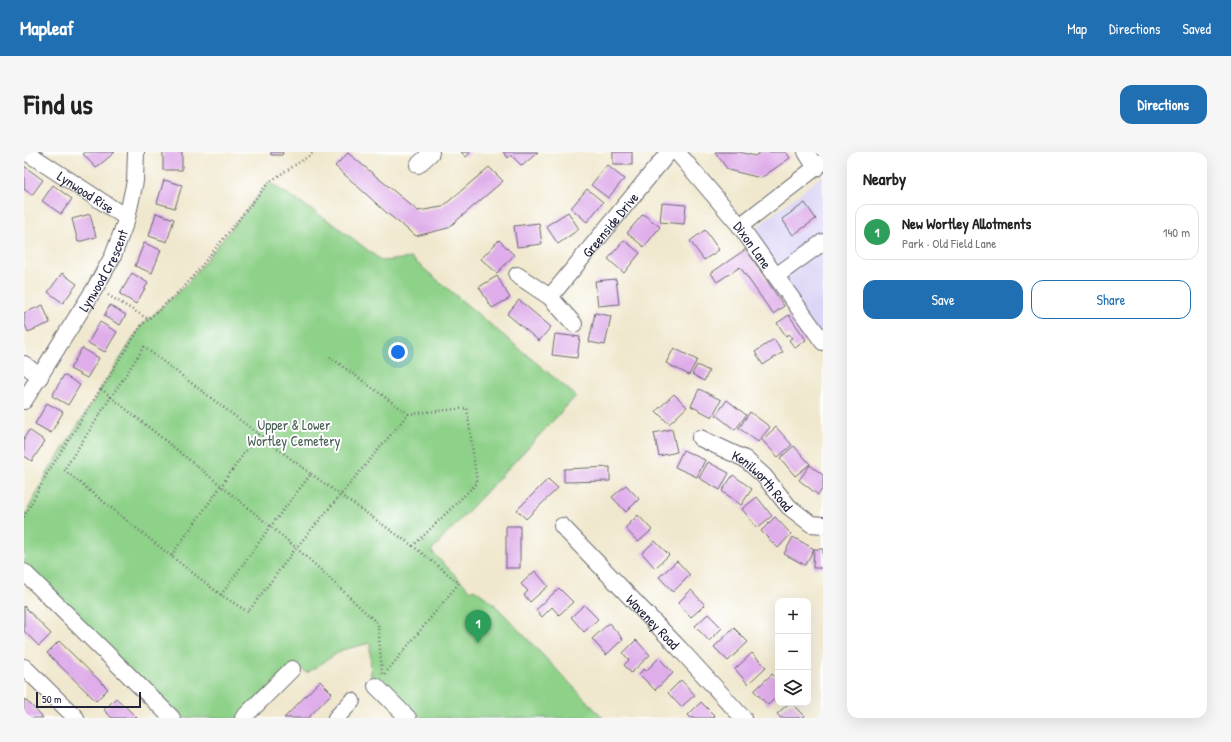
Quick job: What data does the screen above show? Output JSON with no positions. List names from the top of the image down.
{
  "streets": {
    "street": [
      "Lynwood Rise",
      "Greenside Drive",
      "Dixon Lane",
      "Lynwood Crescent",
      "Kenilworth Road",
      "Waveney Road"
    ]
  },
  "crossings": [
    ["Lynwood Rise", "Lynwood Crescent"]
  ],
  "parks": ["Upper & Lower Wortley Cemetery"],
  "scale_bar": "50 m",
  "page": {
    "header": "Mapleaf",
    "nav": ["Map", "Directions", "Saved"],
    "title": "Find us",
    "buttons": [
      "Directions",
      ["Save", "Share"]
    ],
    "heading": "Nearby",
    "list": [
      {
        "mark": "1",
        "name": "New Wortley Allotments",
        "note": "Park · Old Field Lane",
        "value": "140 m"
      }
    ],
    "map_buttons": ["+", "−"],
    "pins": "1",
    "scale": "50 m"
  }
}
